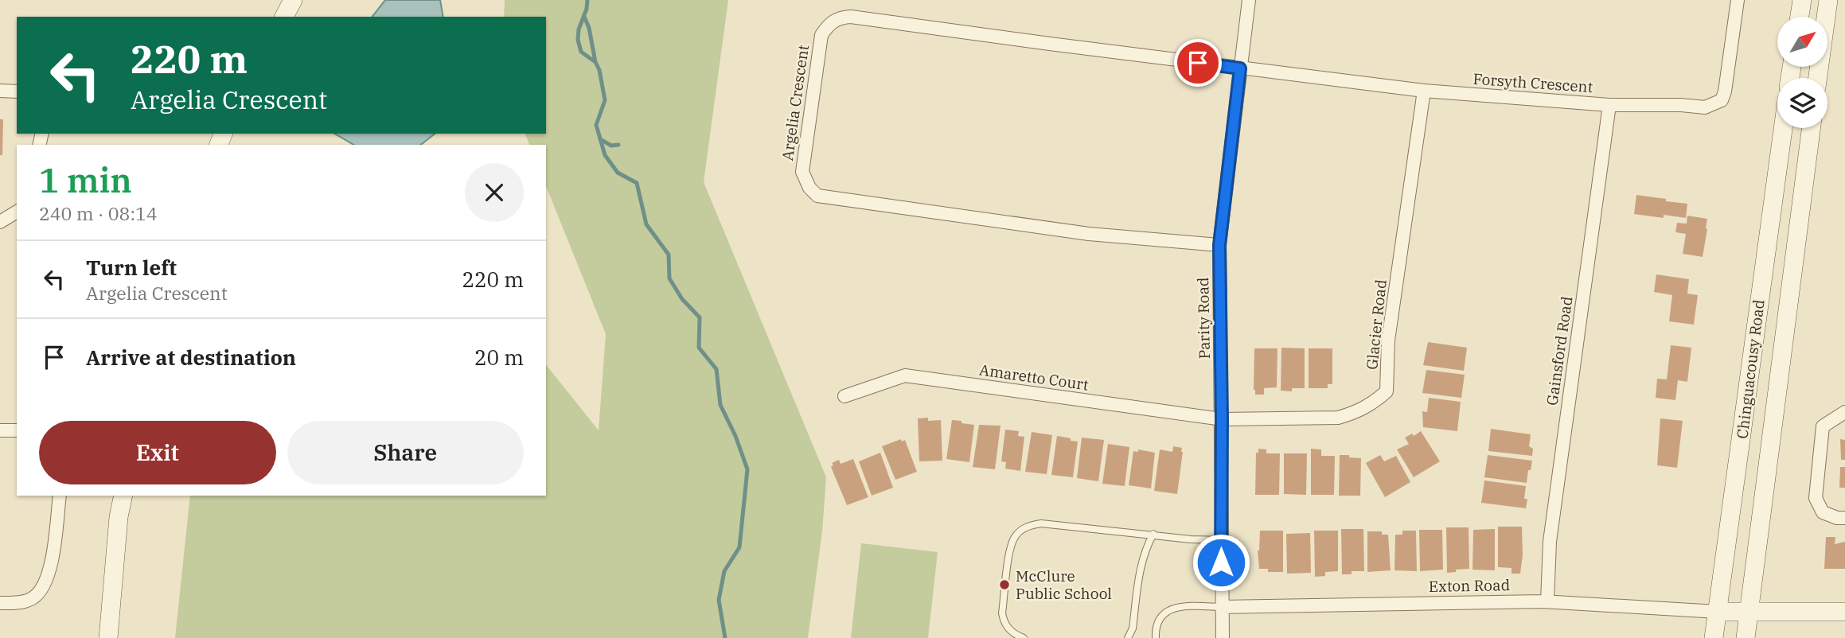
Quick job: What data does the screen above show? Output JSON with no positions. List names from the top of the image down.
{
  "streets": {
    "main road": ["Chinguacousy Road"],
    "street": [
      "Forsyth Crescent",
      "Argelia Crescent",
      "Parity Road",
      "Glacier Road",
      "Gainsford Road",
      "Amaretto Court",
      "Exton Road"
    ]
  },
  "crossings": [
    ["Forsyth Crescent", "Argelia Crescent"],
    ["Forsyth Crescent", "Parity Road"],
    ["Forsyth Crescent", "Glacier Road"],
    ["Forsyth Crescent", "Gainsford Road"],
    ["Argelia Crescent", "Parity Road"],
    ["Parity Road", "Glacier Road"],
    ["Parity Road", "Amaretto Court"],
    ["Parity Road", "Exton Road"],
    ["Glacier Road", "Amaretto Court"],
    ["Gainsford Road", "Exton Road"],
    ["Chinguacousy Road", "Exton Road"]
  ],
  "places": ["McClure Public School"],
  "north": "top right",
  "page": {
    "turn": ["220 m", "Argelia Crescent"],
    "heading": ["1 min", "240 m · 08:14"],
    "list": [
      {
        "name": "Turn left",
        "note": "Argelia Crescent",
        "value": "220 m"
      },
      {
        "name": "Arrive at destination",
        "value": "20 m"
      }
    ],
    "buttons": ["Exit", "Share"]
  }
}
